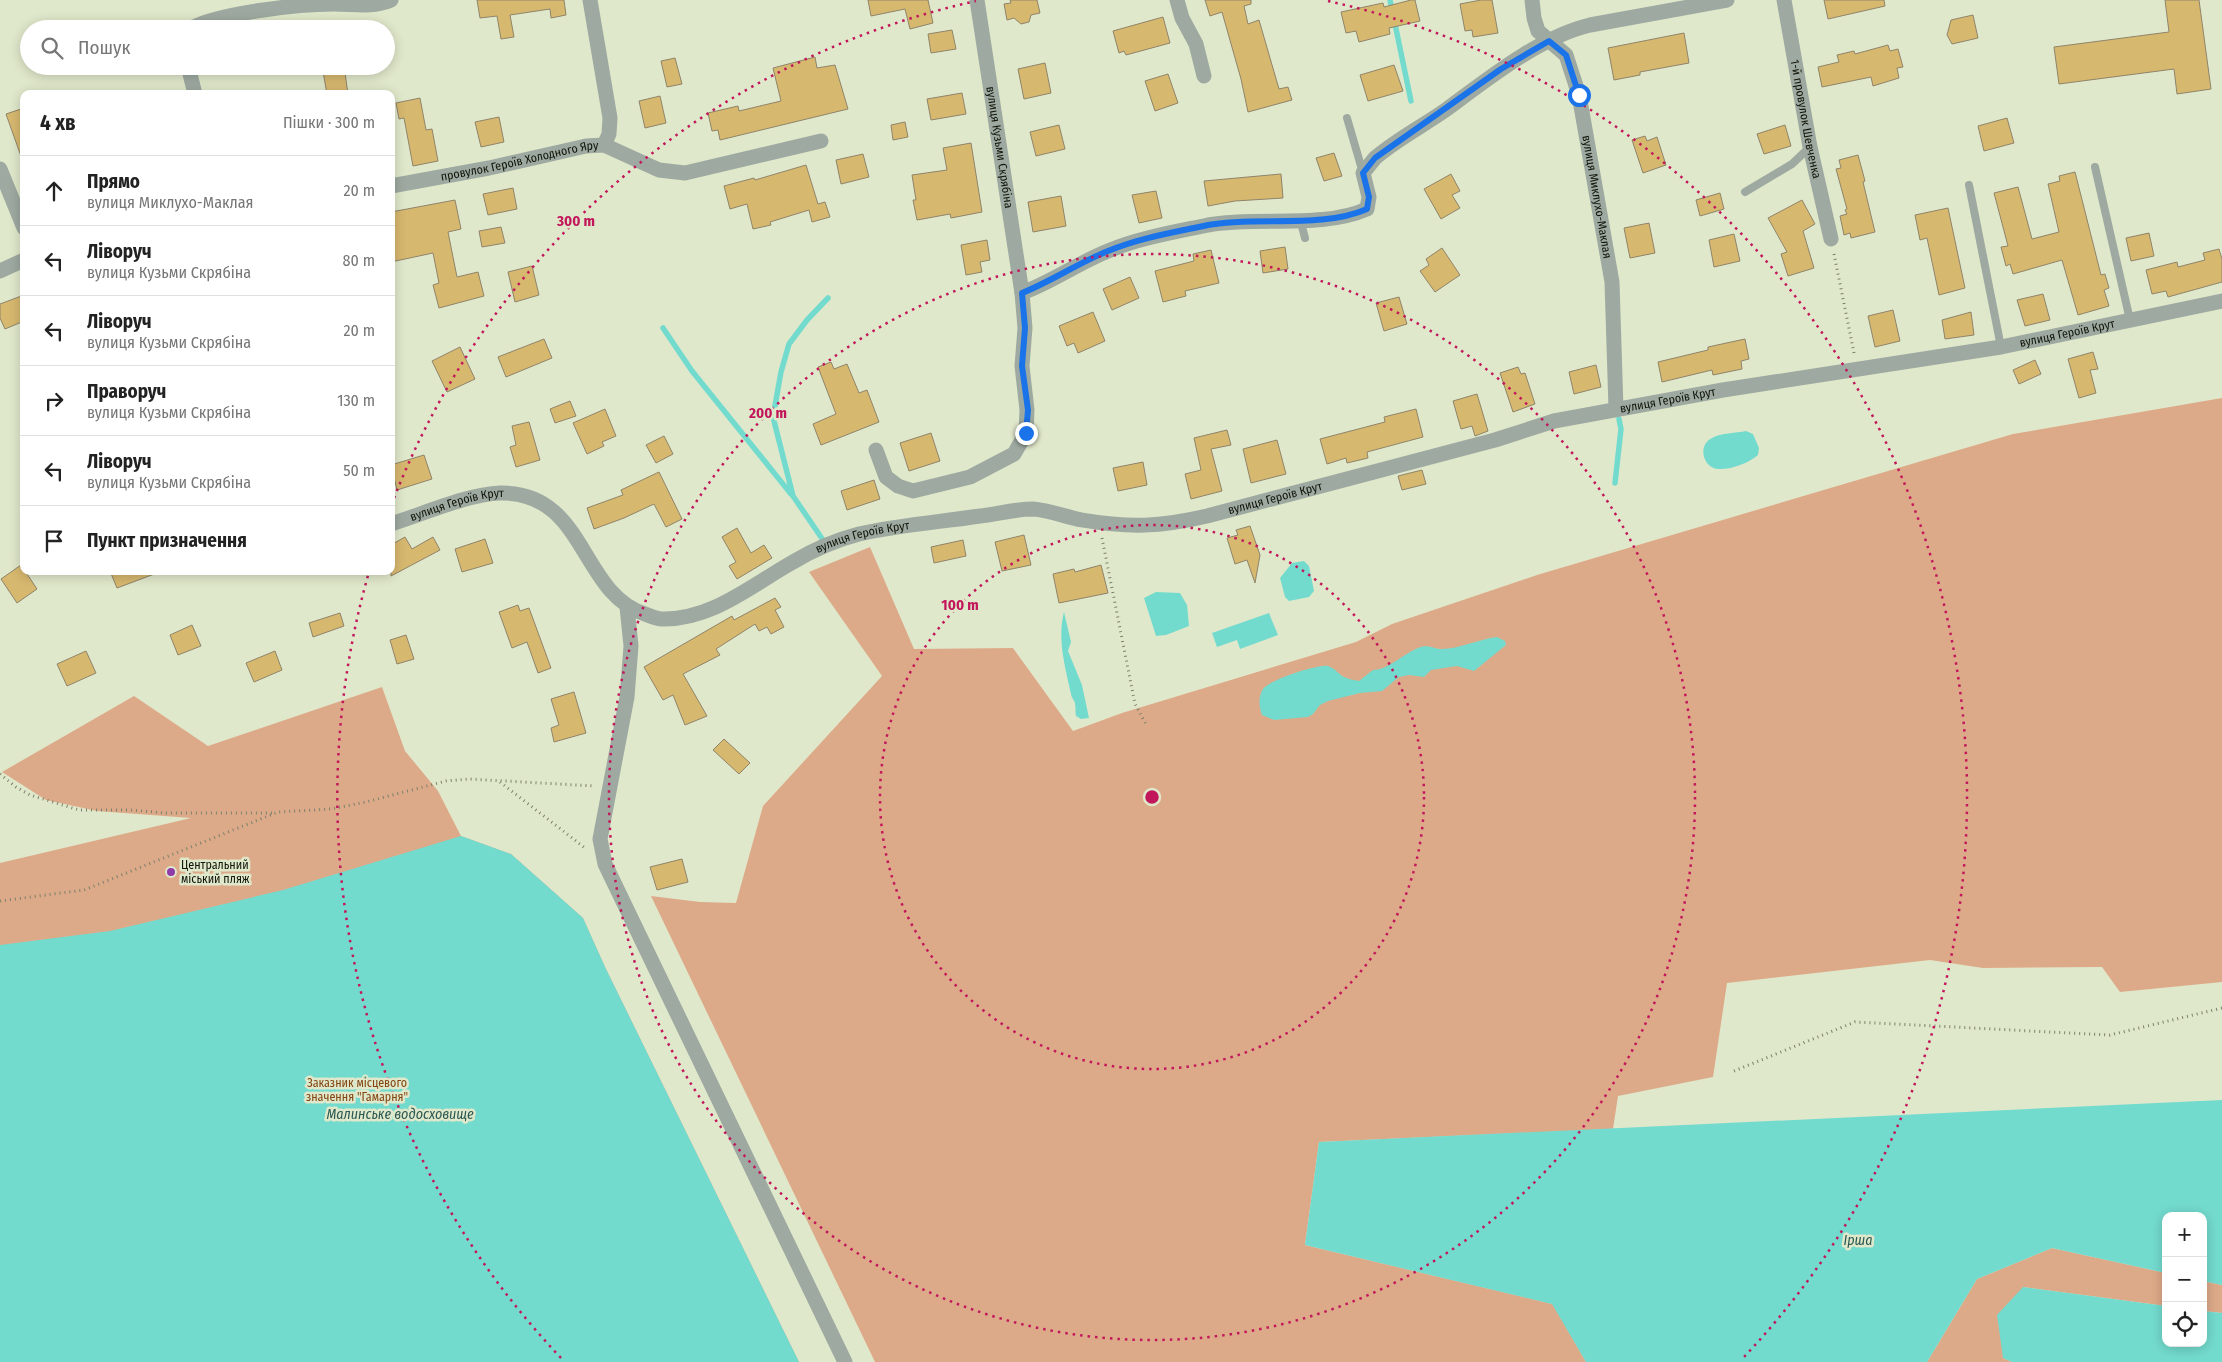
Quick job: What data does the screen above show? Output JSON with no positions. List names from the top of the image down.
{
  "streets": {
    "street": [
      "1-й провулок Шевченка",
      "вулиця Кузьми Скрябіна",
      "провулок Героїв Холодного Яру",
      "вулиця Миклухо-Маклая",
      "вулиця Героїв Крут"
    ]
  },
  "crossings": [
    ["вулиця Миклухо-Маклая", "вулиця Героїв Крут"]
  ],
  "water": ["Малинське водосховище", "Ірша"],
  "parks": ["Заказник місцевого значення \"Гамарня\""],
  "places": ["Центральний міський пляж"],
  "page": {
    "search": "Пошук",
    "heading": ["4 хв", "Пішки · 300 m"],
    "list": [
      ["Прямо", "вулиця Миклухо-Маклая", "20 m"],
      ["Ліворуч", "вулиця Кузьми Скрябіна", "80 m"],
      ["Ліворуч", "вулиця Кузьми Скрябіна", "20 m"],
      ["Праворуч", "вулиця Кузьми Скрябіна", "130 m"],
      ["Ліворуч", "вулиця Кузьми Скрябіна", "50 m"],
      "Пункт призначення"
    ],
    "map_buttons": ["+", "−"]
  },
  "rings": ["300 m", "200 m", "100 m"]
}
